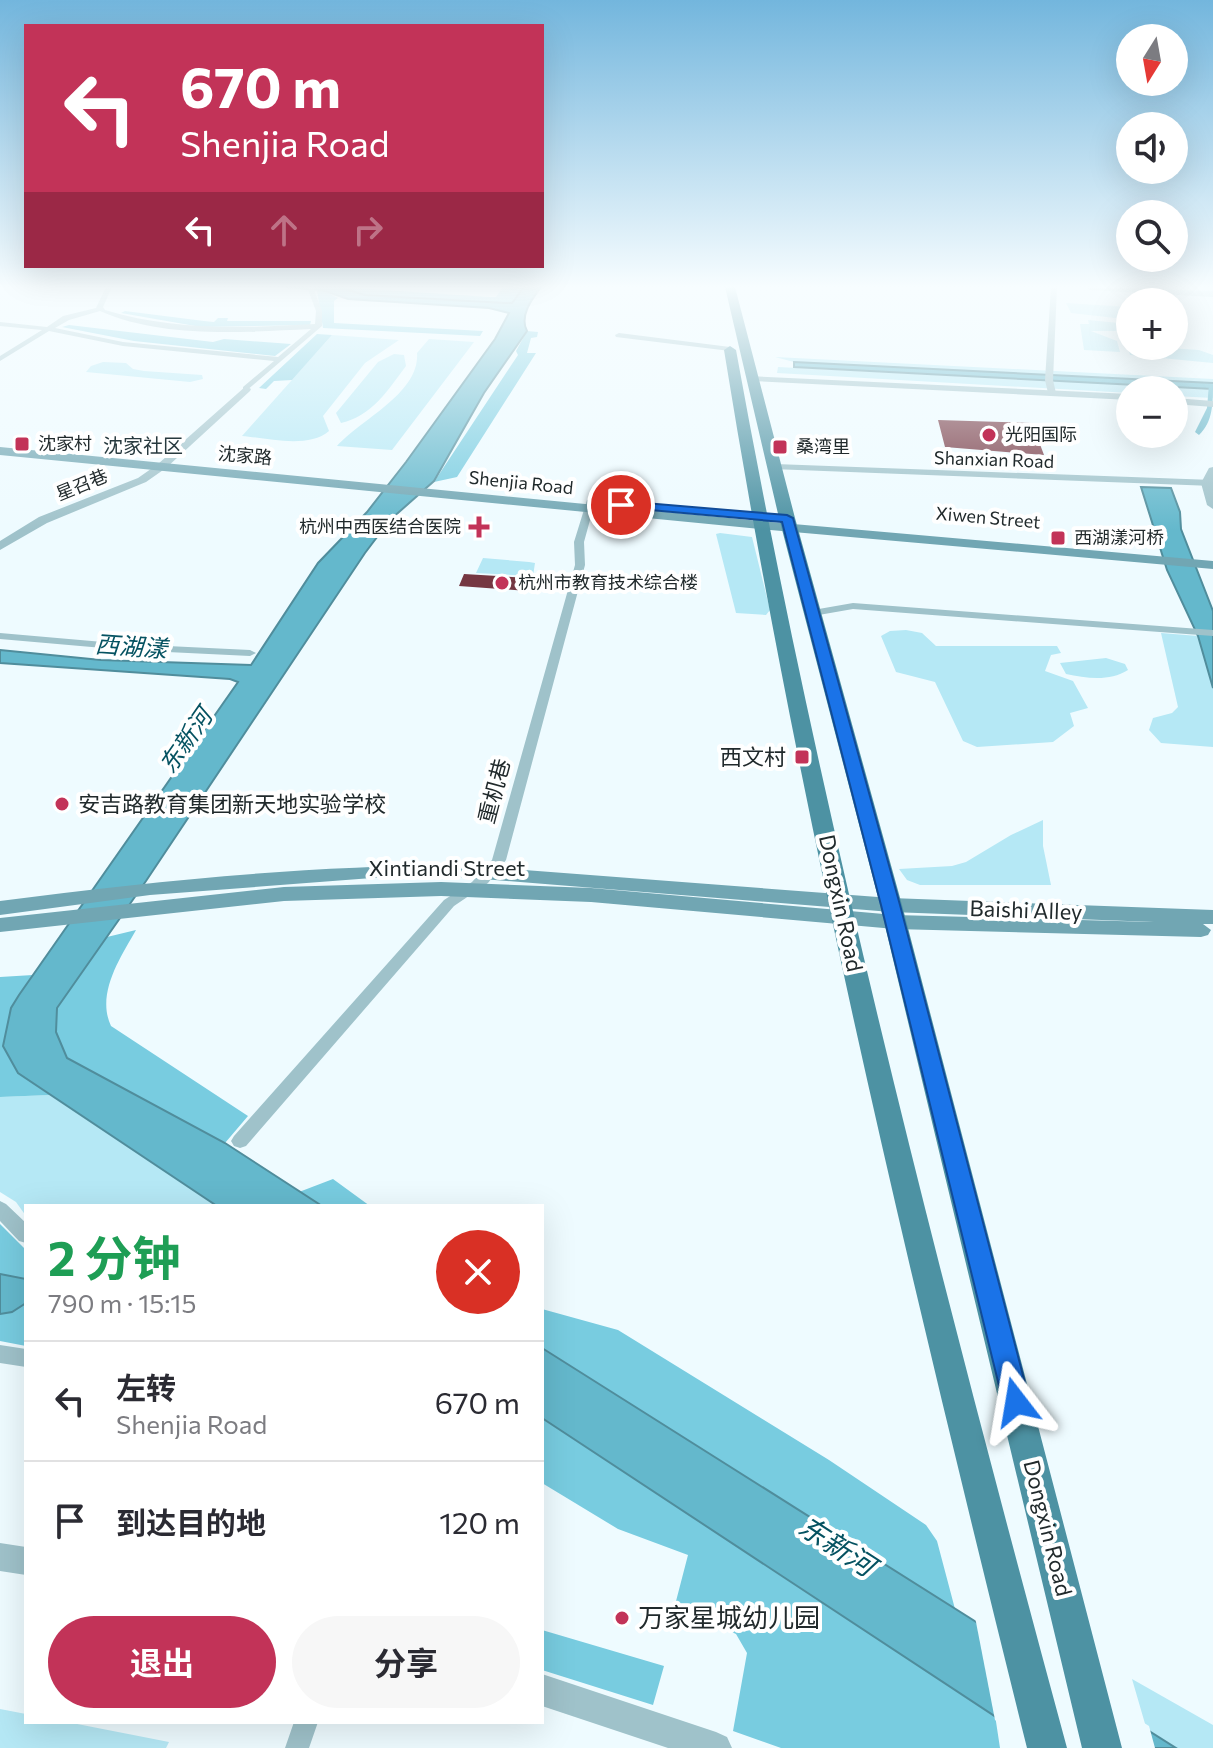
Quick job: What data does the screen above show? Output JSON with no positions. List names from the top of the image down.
{
  "streets": {
    "main road": [
      "沈家路",
      "Shenjia Road",
      "Xiwen Street",
      "Xintiandi Street",
      "Dongxin Road",
      "Baishi Alley"
    ],
    "street": ["Shanxian Road", "星召巷", "重机巷"]
  },
  "crossings": [
    ["沈家路", "Shenjia Road"],
    ["沈家路", "星召巷"],
    ["Shanxian Road", "Dongxin Road"],
    ["Shenjia Road", "Xiwen Street"],
    ["Shenjia Road", "重机巷"],
    ["Shenjia Road", "Dongxin Road"],
    ["Xiwen Street", "Dongxin Road"],
    ["重机巷", "Xintiandi Street"],
    ["Xintiandi Street", "Dongxin Road"],
    ["Xintiandi Street", "Baishi Alley"],
    ["Dongxin Road", "Baishi Alley"]
  ],
  "districts": ["沈家社区"],
  "water": ["西湖漾", "东新河"],
  "places": {
    "other": [
      "光阳国际",
      "杭州市教育技术综合楼",
      "安吉路教育集团新天地实验学校",
      "万家星城幼儿园"
    ],
    "transit": [
      "沈家村",
      "桑湾里",
      "西湖漾河桥",
      "西文村"
    ],
    "health": ["杭州中西医结合医院"]
  },
  "north": "bottom",
  "page": {
    "map_buttons": ["+", "−"],
    "turn": ["670 m", "Shenjia Road"],
    "heading": ["2 分钟", "790 m · 15:15"],
    "list": [
      {
        "name": "左转",
        "note": "Shenjia Road",
        "value": "670 m"
      },
      {
        "name": "到达目的地",
        "value": "120 m"
      }
    ],
    "buttons": ["退出", "分享"]
  }
}
